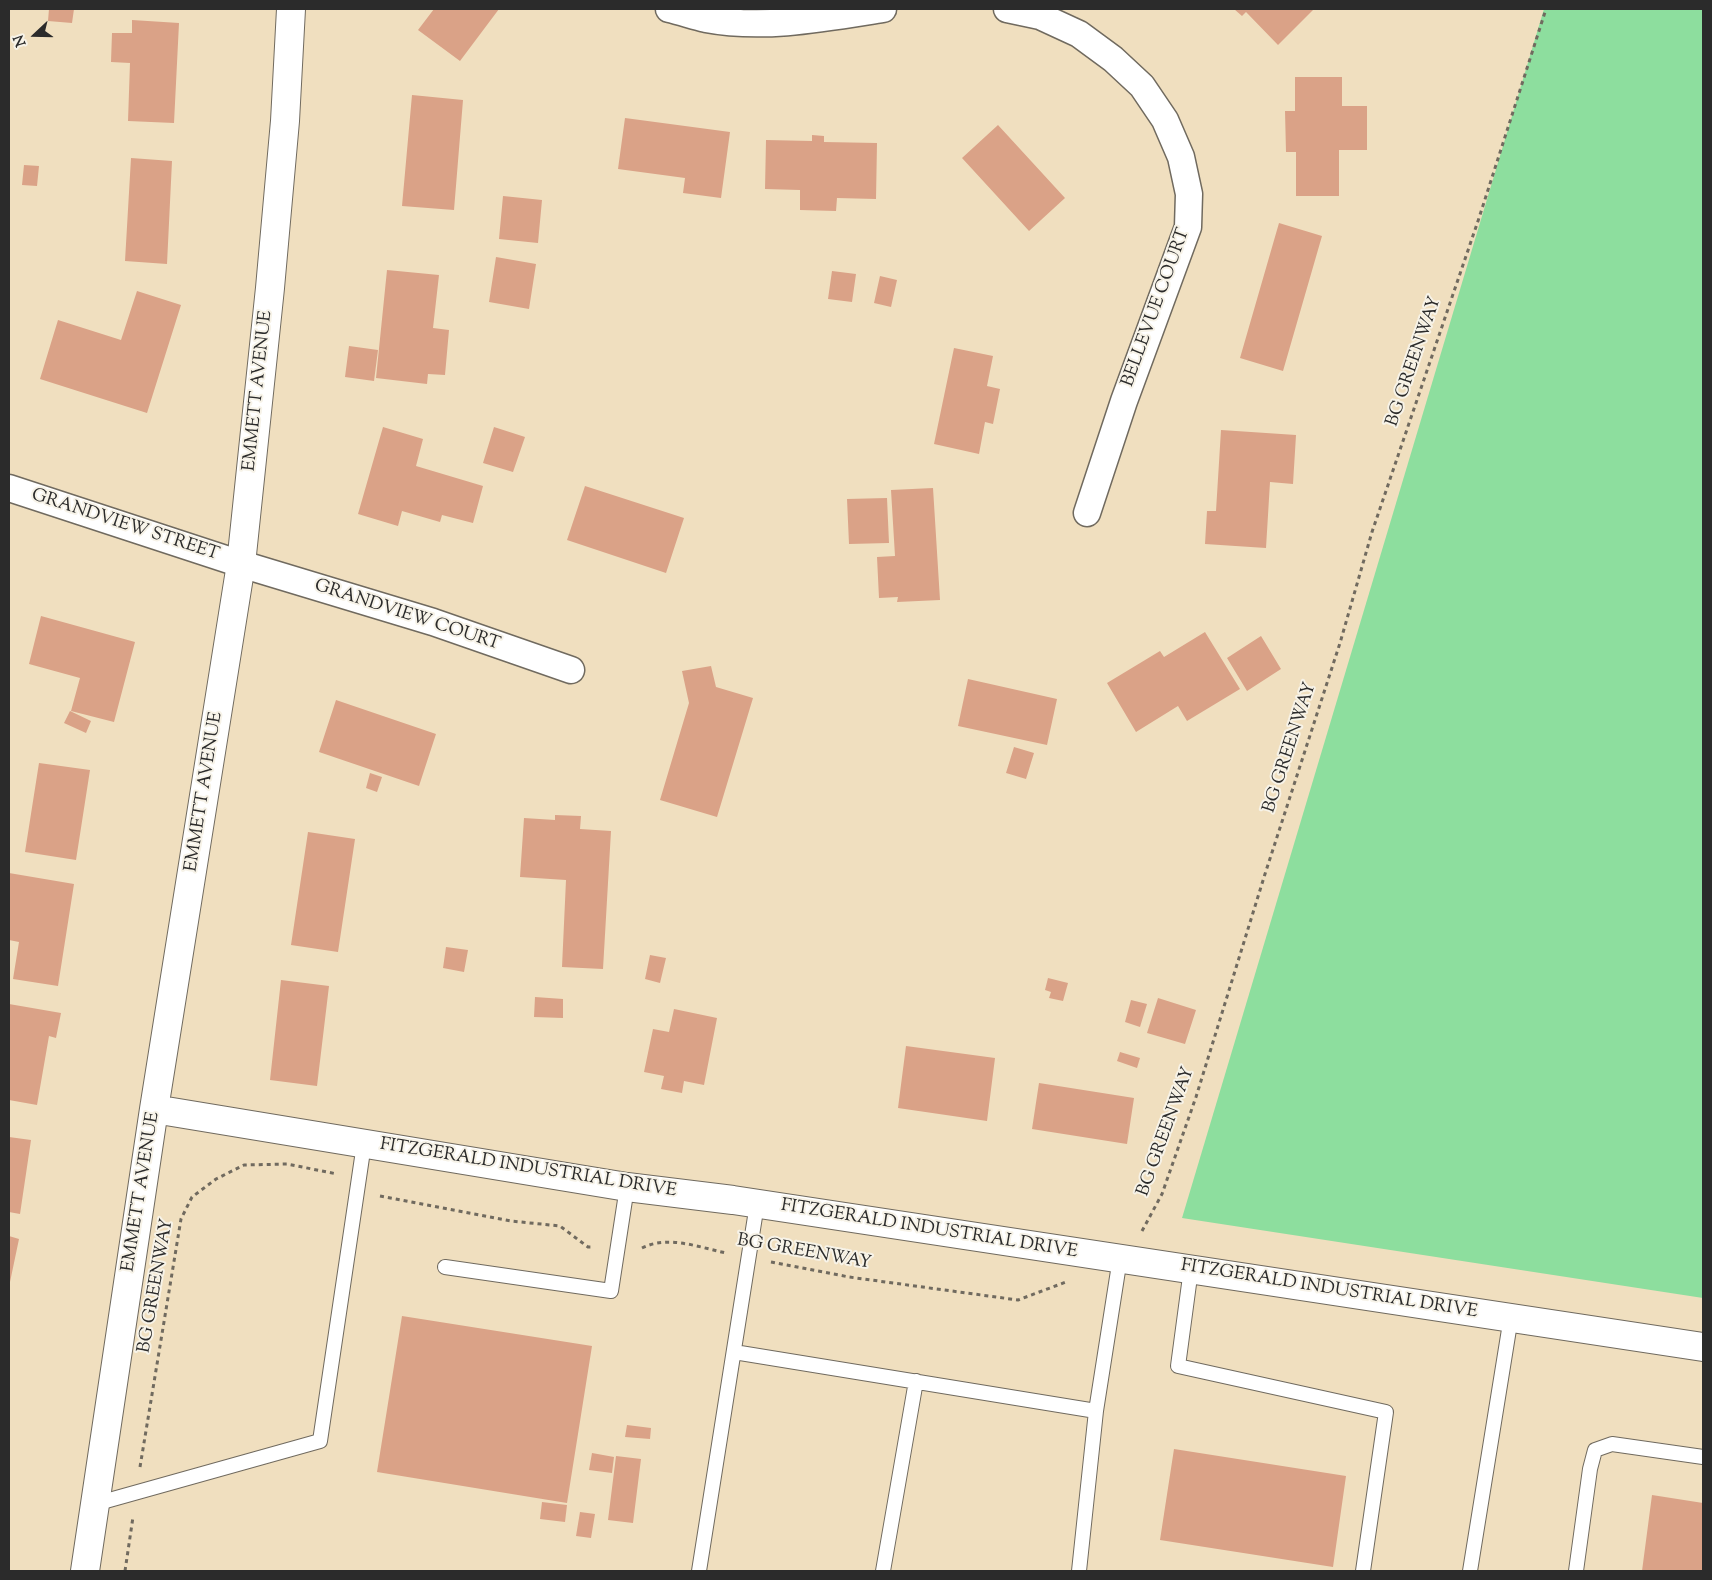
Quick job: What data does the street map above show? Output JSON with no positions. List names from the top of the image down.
{
  "streets": {
    "street": [
      "BELLEVUE COURT",
      "EMMETT AVENUE",
      "GRANDVIEW STREET",
      "GRANDVIEW COURT",
      "FITZGERALD INDUSTRIAL DRIVE"
    ],
    "path": ["BG GREENWAY"]
  },
  "crossings": [
    ["BG GREENWAY", "FITZGERALD INDUSTRIAL DRIVE"],
    ["EMMETT AVENUE", "GRANDVIEW STREET"],
    ["EMMETT AVENUE", "GRANDVIEW COURT"],
    ["EMMETT AVENUE", "FITZGERALD INDUSTRIAL DRIVE"],
    ["GRANDVIEW STREET", "GRANDVIEW COURT"]
  ],
  "north": "left"
}
